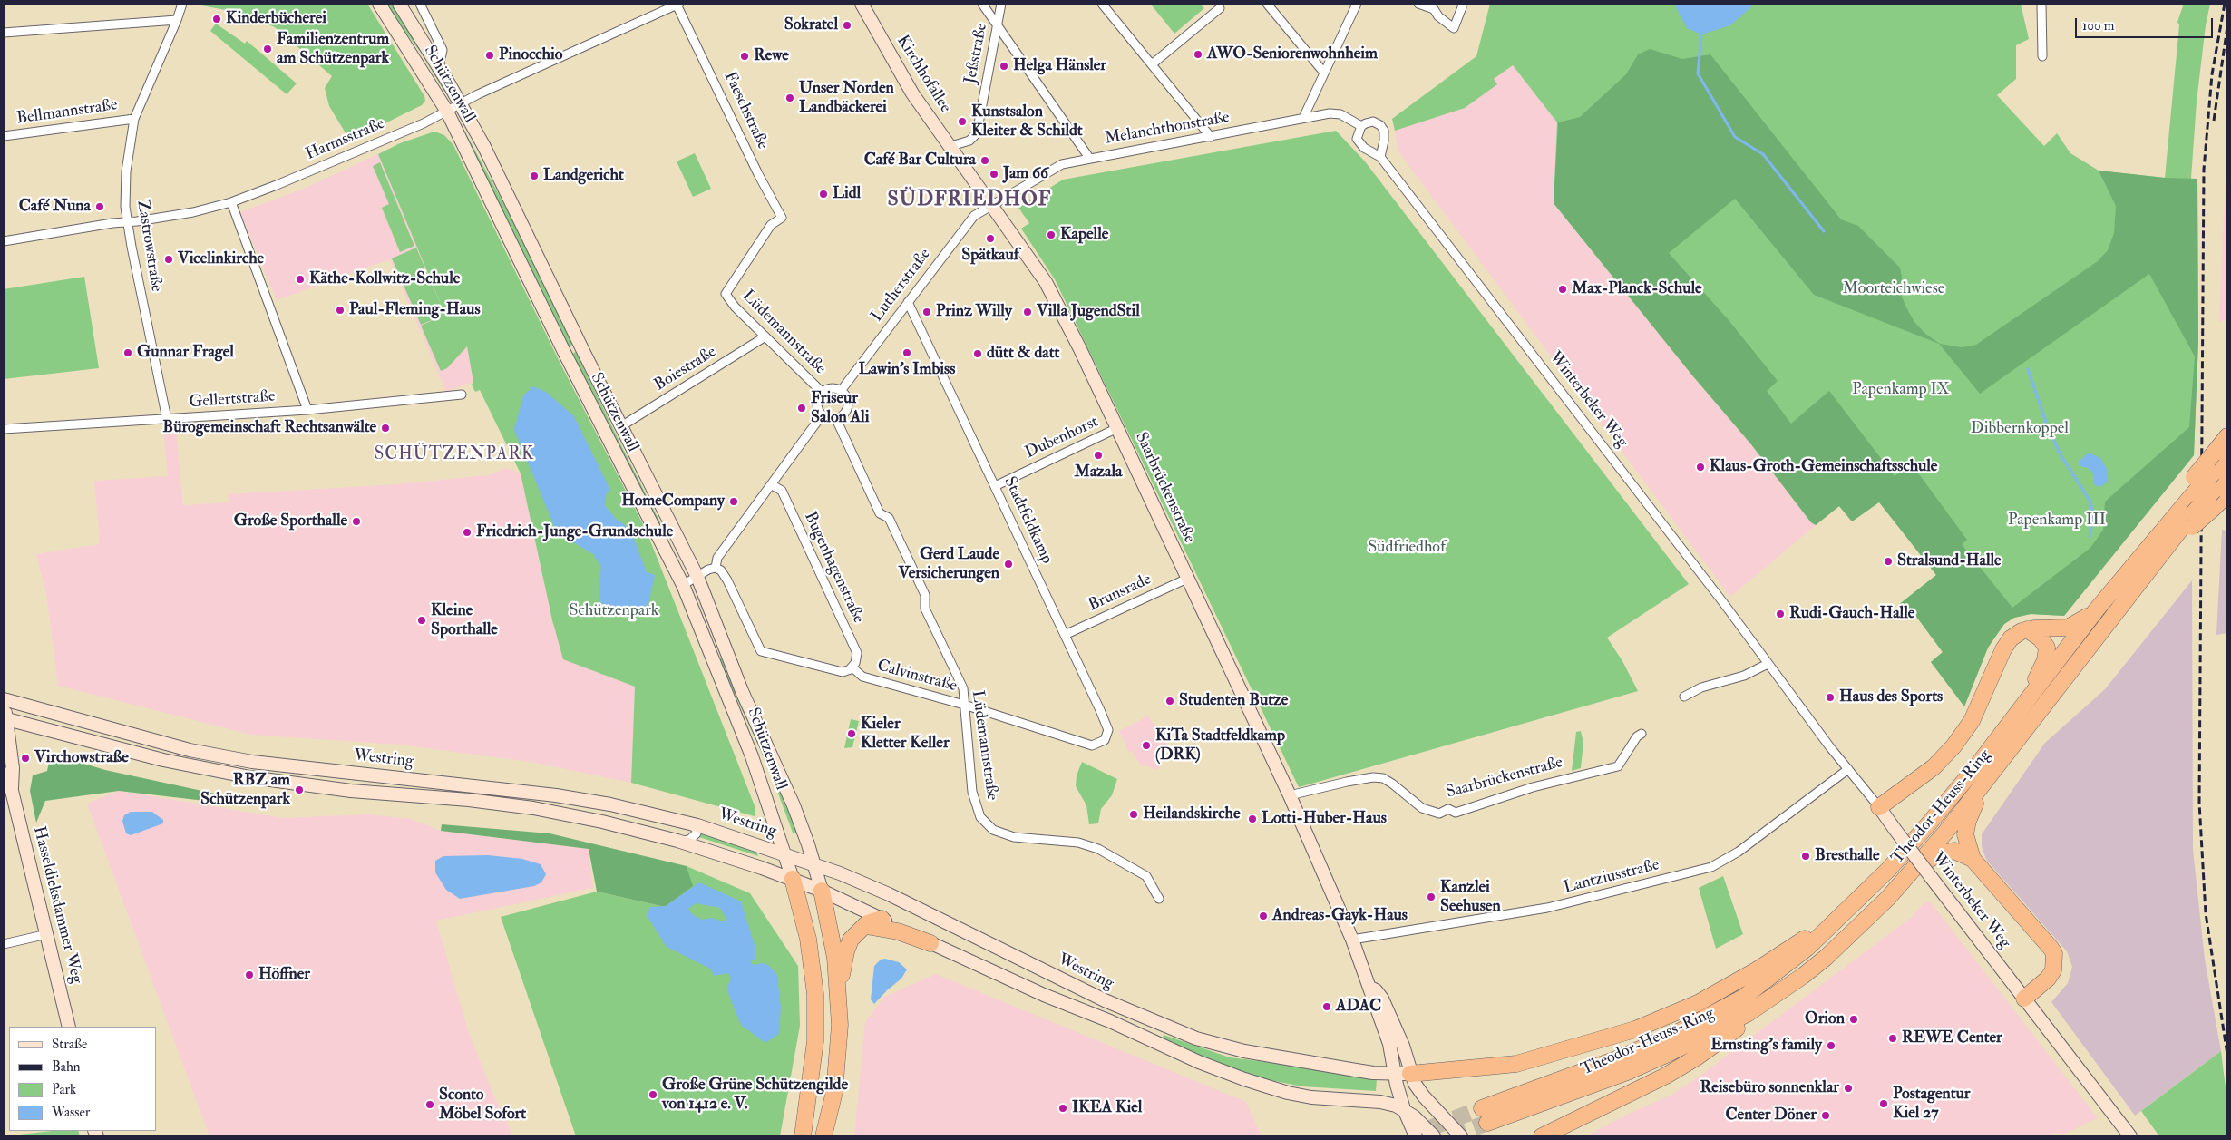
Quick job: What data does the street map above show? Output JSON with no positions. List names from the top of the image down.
{
  "streets": {
    "highway": ["Theodor-Heuss-Ring"],
    "main road": [
      "Kirchhofallee",
      "Schützenwall",
      "Winterbeker Weg",
      "Saarbrückenstraße",
      "Westring",
      "Hasseldieksdammer Weg"
    ],
    "street": [
      "Jeßstraße",
      "Faeschstraße",
      "Bellmannstraße",
      "Melanchthonstraße",
      "Harmsstraße",
      "Zastrowstraße",
      "Lutherstraße",
      "Lüdemannstraße",
      "Boiestraße",
      "Gellertstraße",
      "Dubenhorst",
      "Stadtfeldkamp",
      "Bugenhagenstraße",
      "Brunsrade",
      "Calvinstraße",
      "Lantziusstraße"
    ]
  },
  "crossings": [
    ["Jeßstraße", "Kirchhofallee"],
    ["Kirchhofallee", "Melanchthonstraße"],
    ["Kirchhofallee", "Lutherstraße"],
    ["Kirchhofallee", "Saarbrückenstraße"],
    ["Schützenwall", "Harmsstraße"],
    ["Schützenwall", "Boiestraße"],
    ["Schützenwall", "Westring"],
    ["Faeschstraße", "Harmsstraße"],
    ["Faeschstraße", "Lüdemannstraße"],
    ["Bellmannstraße", "Zastrowstraße"],
    ["Melanchthonstraße", "Lutherstraße"],
    ["Melanchthonstraße", "Saarbrückenstraße"],
    ["Harmsstraße", "Zastrowstraße"],
    ["Zastrowstraße", "Gellertstraße"],
    ["Lutherstraße", "Lüdemannstraße"],
    ["Lutherstraße", "Saarbrückenstraße"],
    ["Lutherstraße", "Stadtfeldkamp"],
    ["Lüdemannstraße", "Boiestraße"],
    ["Lüdemannstraße", "Calvinstraße"],
    ["Winterbeker Weg", "Lantziusstraße"],
    ["Dubenhorst", "Saarbrückenstraße"],
    ["Dubenhorst", "Stadtfeldkamp"],
    ["Saarbrückenstraße", "Brunsrade"],
    ["Saarbrückenstraße", "Westring"],
    ["Saarbrückenstraße", "Lantziusstraße"],
    ["Stadtfeldkamp", "Brunsrade"],
    ["Stadtfeldkamp", "Calvinstraße"],
    ["Bugenhagenstraße", "Calvinstraße"],
    ["Westring", "Hasseldieksdammer Weg"]
  ],
  "districts": ["SÜDFRIEDHOF", "SCHÜTZENPARK"],
  "parks": [
    "Moorteichwiese",
    "Papenkamp IX",
    "Dibbernkoppel",
    "Papenkamp III",
    "Südfriedhof",
    "Schützenpark"
  ],
  "places": [
    "Kinderbücherei",
    "Sokratel",
    "Familienzentrum am Schützenpark",
    "AWO-Seniorenwohnheim",
    "Pinocchio",
    "Rewe",
    "Helga Hänsler",
    "Unser Norden Landbäckerei",
    "Kunstsalon Kleiter & Schildt",
    "Café Bar Cultura",
    "Jam 66",
    "Landgericht",
    "Lidl",
    "Café Nuna",
    "Kapelle",
    "Spätkauf",
    "Vicelinkirche",
    "Käthe-Kollwitz-Schule",
    "Max-Planck-Schule",
    "Paul-Fleming-Haus",
    "Prinz Willy",
    "Villa JugendStil",
    "Gunnar Fragel",
    "Lawin’s Imbiss",
    "dütt & datt",
    "Friseur Salon Ali",
    "Bürogemeinschaft Rechtsanwälte",
    "Mazala",
    "Klaus-Groth-Gemeinschaftsschule",
    "HomeCompany",
    "Große Sporthalle",
    "Friedrich-Junge-Grundschule",
    "Stralsund-Halle",
    "Gerd Laude Versicherungen",
    "Rudi-Gauch-Halle",
    "Kleine Sporthalle",
    "Haus des Sports",
    "Studenten Butze",
    "Kieler Kletter Keller",
    "KiTa Stadtfeldkamp (DRK)",
    "Virchowstraße",
    "RBZ am Schützenpark",
    "Heilandskirche",
    "Lotti-Huber-Haus",
    "Bresthalle",
    "Kanzlei Seehusen",
    "Andreas-Gayk-Haus",
    "Höffner",
    "ADAC",
    "Orion",
    "REWE Center",
    "Ernsting's family",
    "Reisebüro sonnenklar",
    "Große Grüne Schützengilde von 1412 e. V.",
    "Postagentur Kiel 27",
    "Sconto Möbel Sofort",
    "IKEA Kiel",
    "Center Döner"
  ],
  "legend": [
    "Straße",
    "Bahn",
    "Park",
    "Wasser"
  ],
  "scale_bar": "100 m"
}
